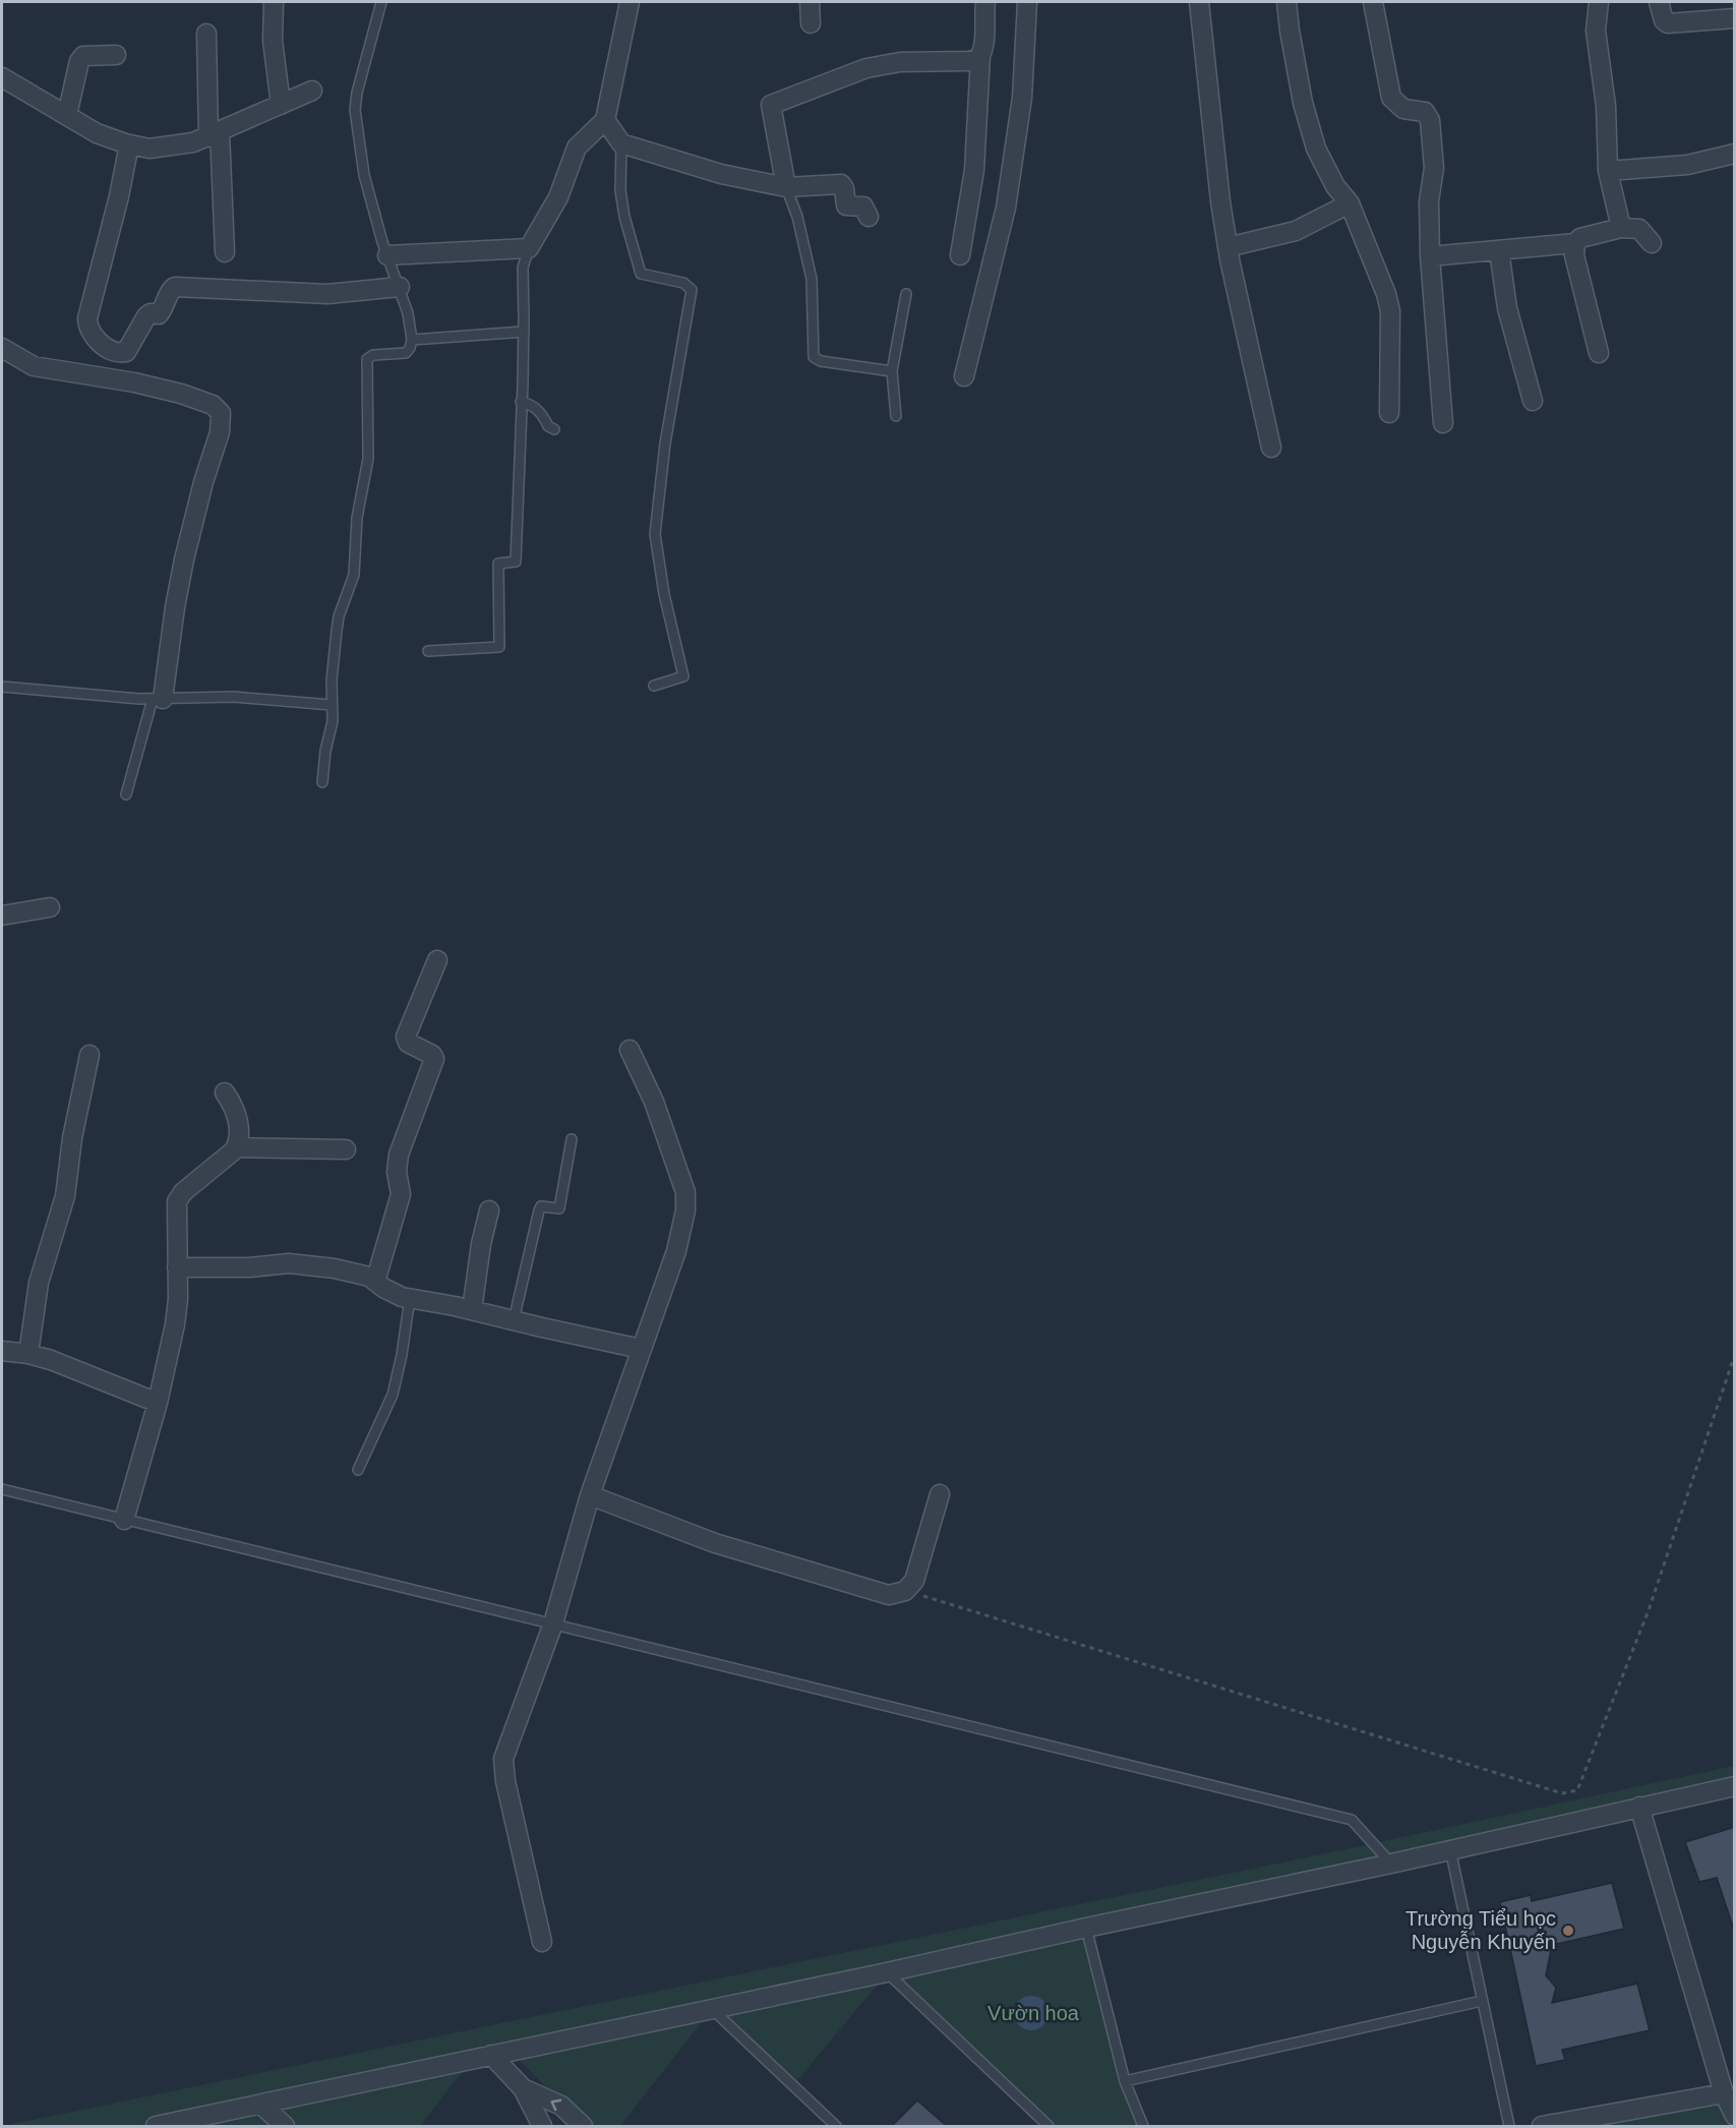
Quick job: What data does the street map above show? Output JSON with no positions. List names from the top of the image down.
{
  "parks": ["Vườn hoa"],
  "places": ["Trường Tiểu học Nguyễn Khuyến"]
}
